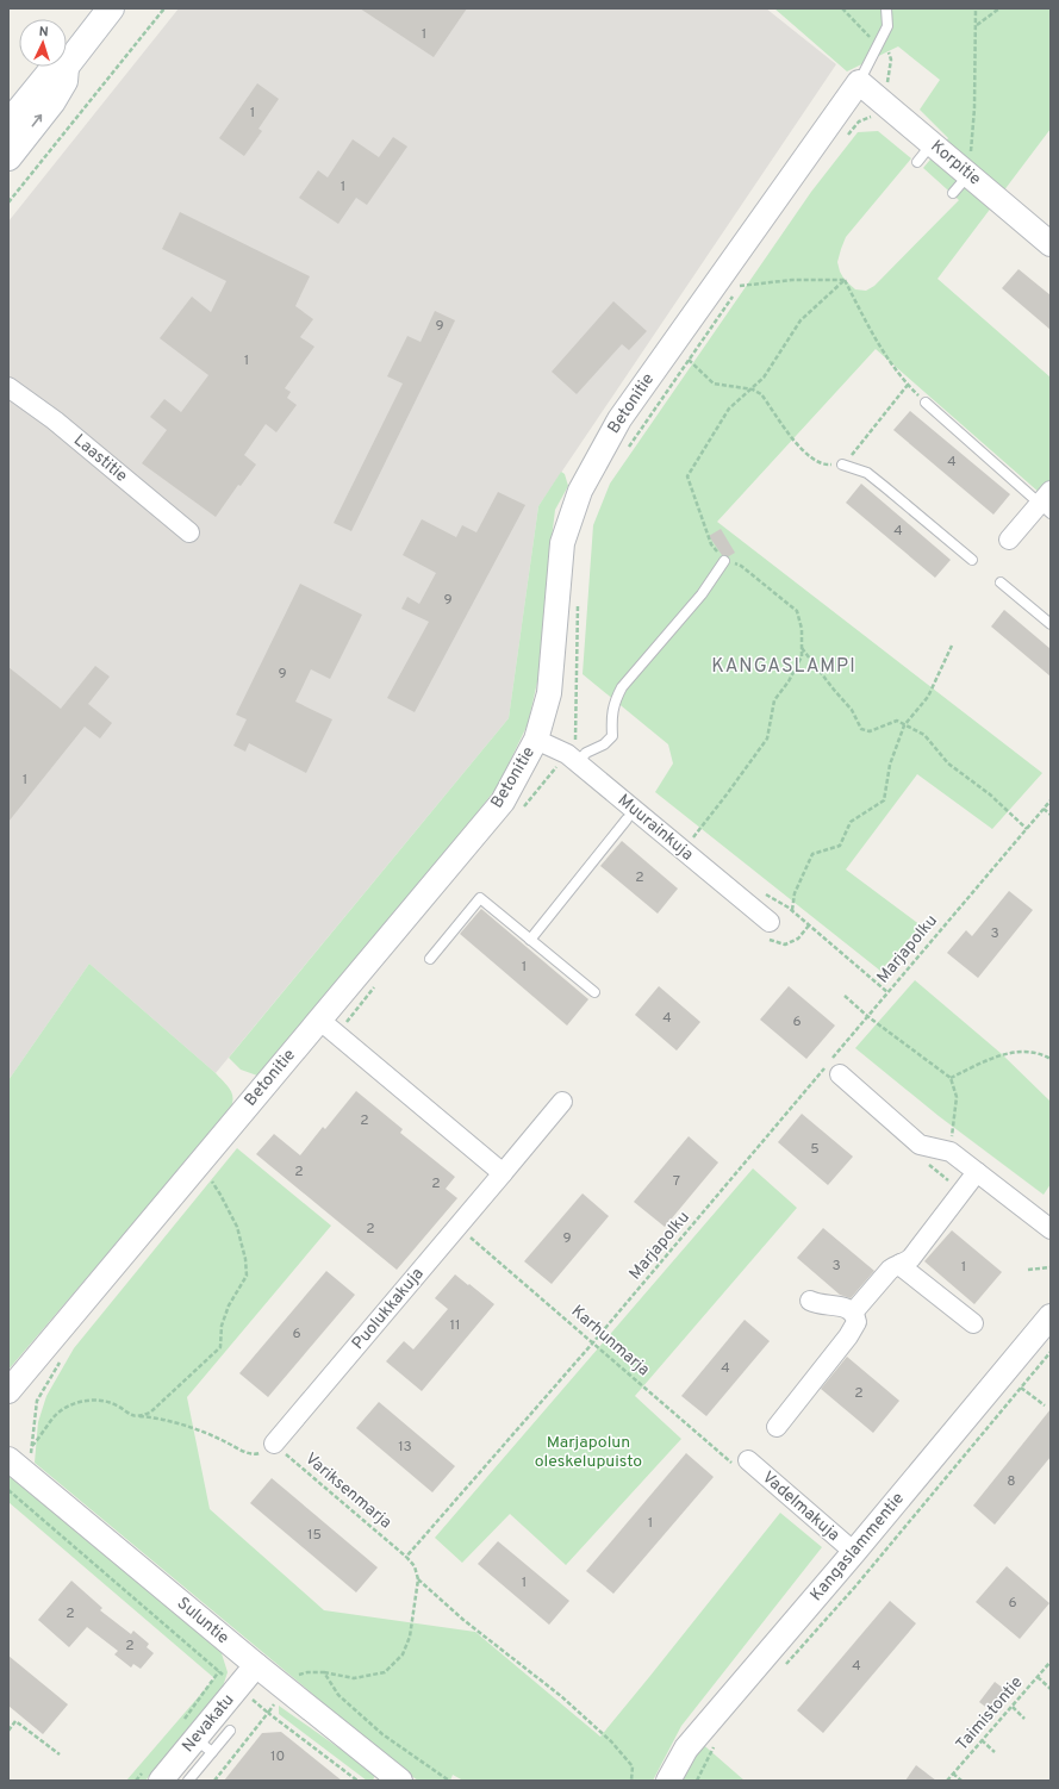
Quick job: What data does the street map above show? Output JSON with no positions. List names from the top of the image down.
{
  "streets": {
    "street": [
      "Korpitie",
      "Betonitie",
      "Laastitie",
      "Muurainkuja",
      "Puolukkakuja",
      "Vadelmakuja",
      "Kangaslammentie",
      "Suluntie",
      "Nevakatu"
    ],
    "path": [
      "Marjapolku",
      "Karhunmarja",
      "Variksenmarja",
      "Taimistontie"
    ]
  },
  "crossings": [
    ["Korpitie", "Betonitie"],
    ["Betonitie", "Muurainkuja"],
    ["Marjapolku", "Karhunmarja"],
    ["Marjapolku", "Variksenmarja"],
    ["Puolukkakuja", "Karhunmarja"],
    ["Puolukkakuja", "Variksenmarja"],
    ["Karhunmarja", "Vadelmakuja"],
    ["Vadelmakuja", "Kangaslammentie"],
    ["Suluntie", "Nevakatu"]
  ],
  "districts": ["KANGASLAMPI"],
  "parks": ["Marjapolun oleskelupuisto"],
  "house_numbers": [
    "1",
    "1",
    "1",
    "9",
    "1",
    "4",
    "4",
    "9",
    "9",
    "1",
    "2",
    "3",
    "1",
    "4",
    "6",
    "2",
    "5",
    "2",
    "7",
    "2",
    "2",
    "9",
    "3",
    "1",
    "11",
    "6",
    "4",
    "2",
    "13",
    "8",
    "1",
    "15",
    "1",
    "6",
    "2",
    "2",
    "4",
    "10"
  ],
  "north": "top"
}
